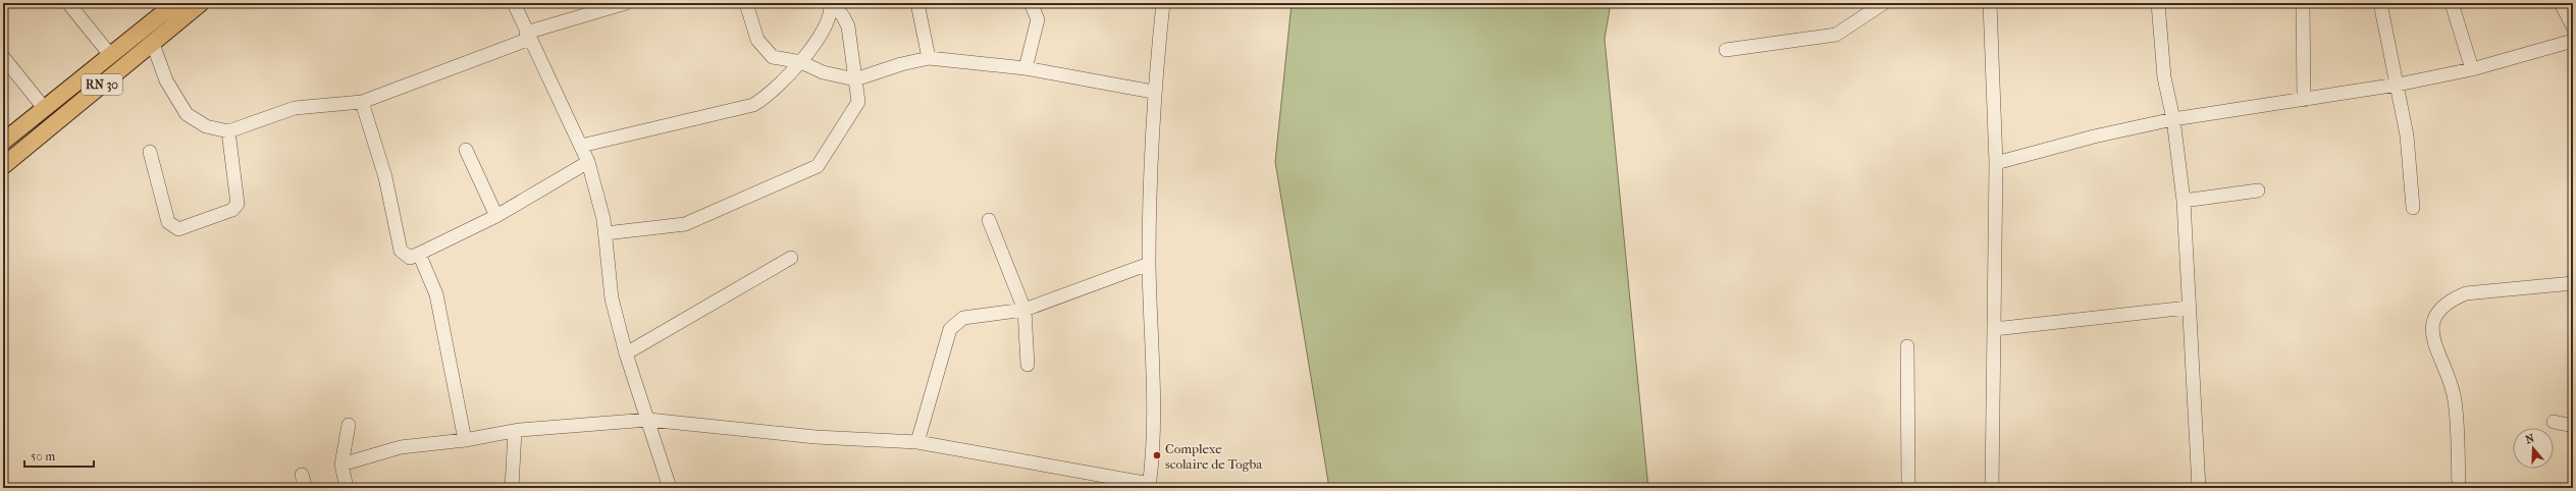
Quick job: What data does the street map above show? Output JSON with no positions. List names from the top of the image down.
{
  "streets": {
    "main road": ["RN 30"]
  },
  "places": ["Complexe scolaire de Togba"],
  "scale_bar": "50 m",
  "north": "top"
}
